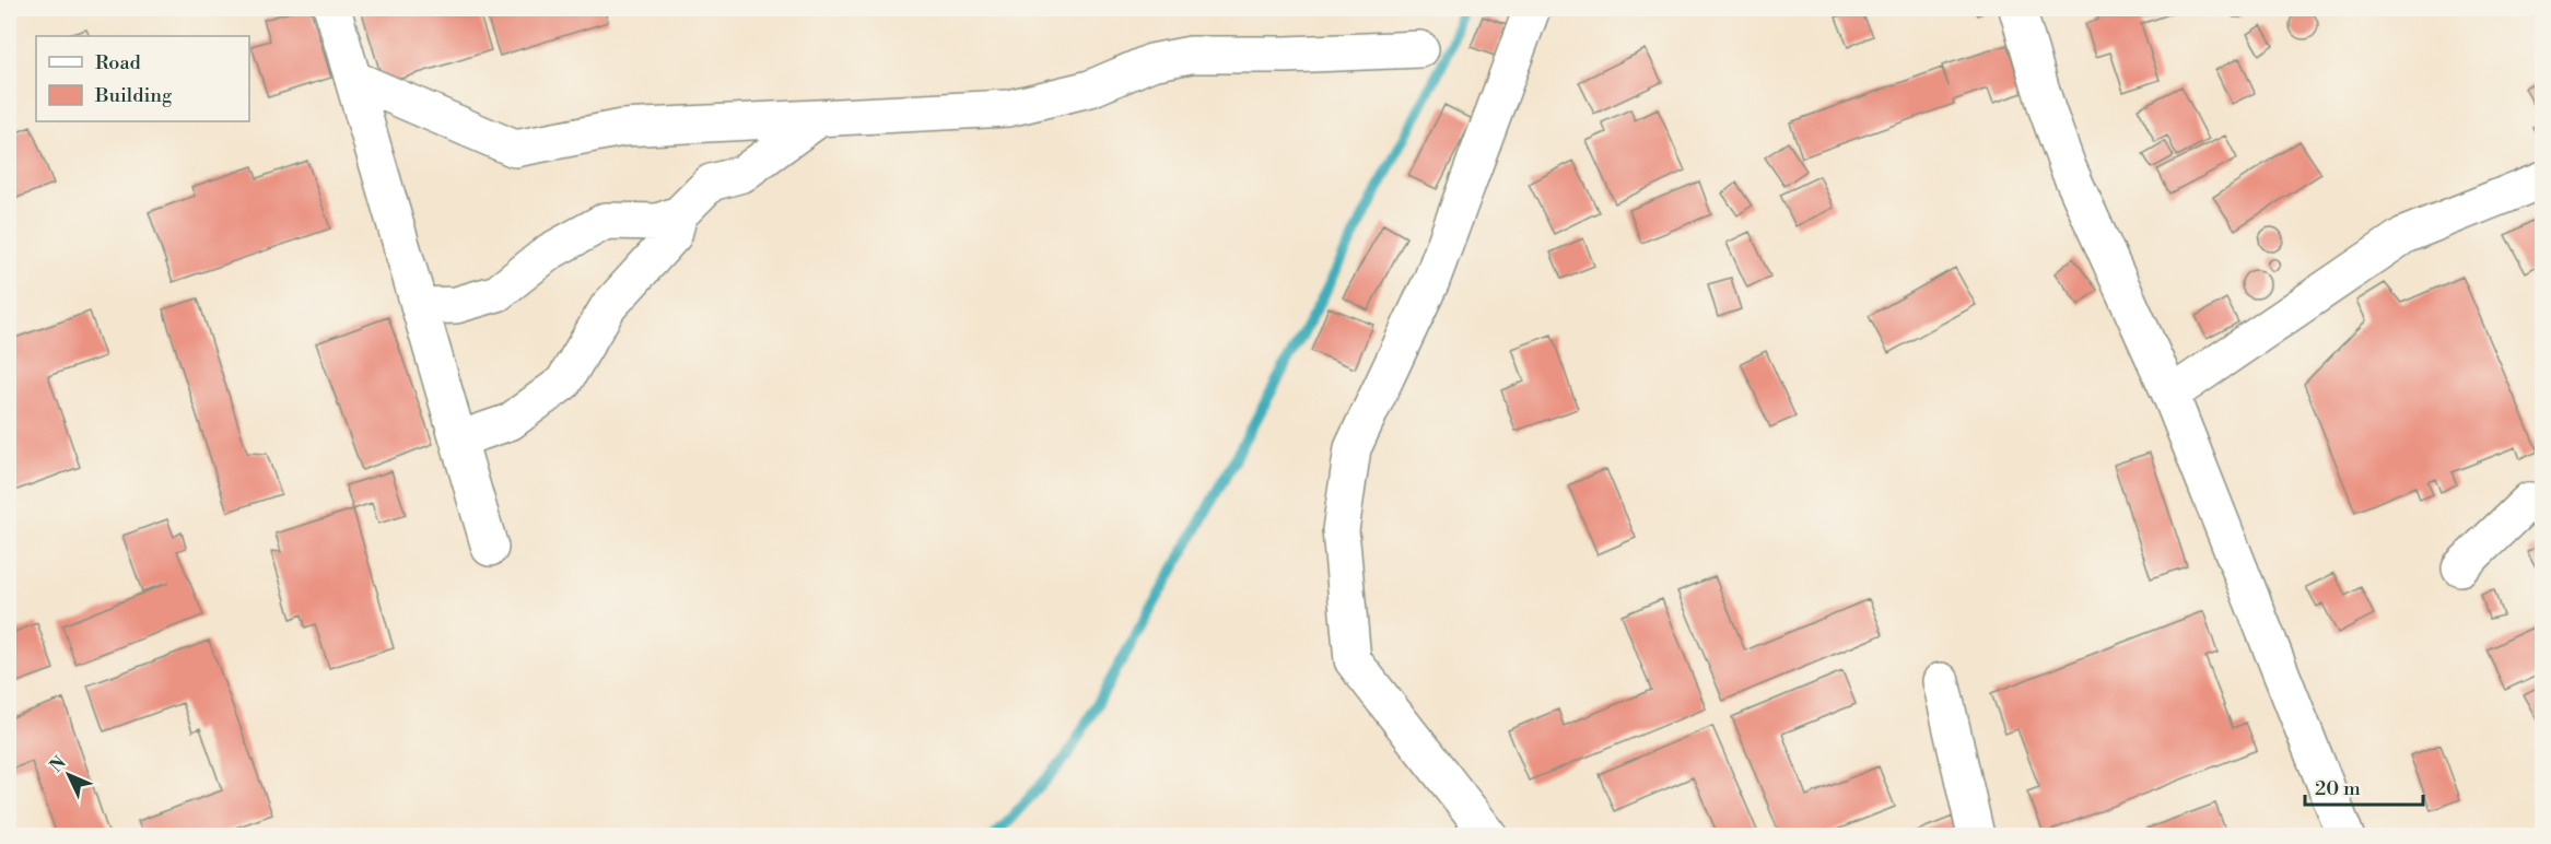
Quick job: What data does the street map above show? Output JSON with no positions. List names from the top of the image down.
{
  "legend": ["Road", "Building"],
  "scale_bar": "20 m",
  "north": "top left"
}
